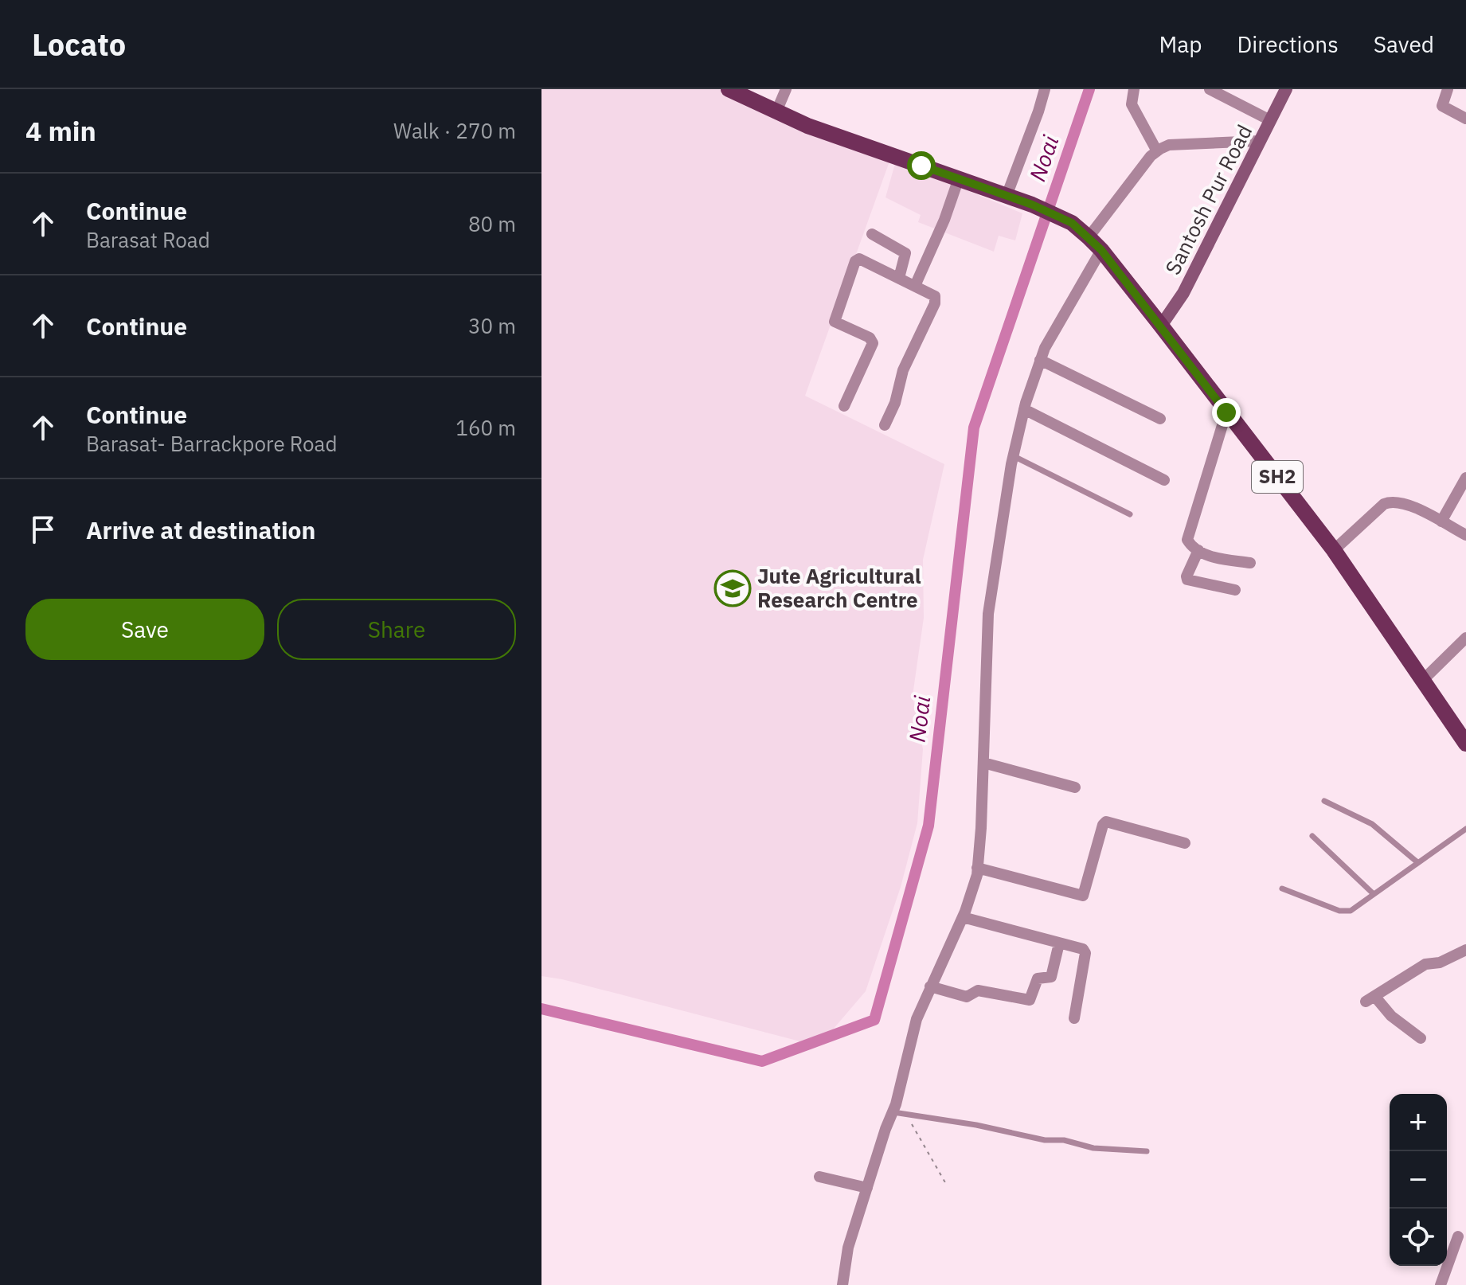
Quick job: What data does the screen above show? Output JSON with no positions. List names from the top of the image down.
{
  "streets": {
    "main road": ["Santosh Pur Road", "SH2"]
  },
  "crossings": [
    ["Santosh Pur Road", "SH2"]
  ],
  "water": ["Noai"],
  "places": {
    "school or university": ["Jute Agricultural Research Centre"]
  },
  "page": {
    "header": "Locato",
    "nav": ["Map", "Directions", "Saved"],
    "heading": ["4 min", "Walk · 270 m"],
    "list": [
      ["Continue", "Barasat Road", "80 m"],
      ["Continue", "30 m"],
      ["Continue", "Barasat- Barrackpore Road", "160 m"],
      "Arrive at destination"
    ],
    "buttons": ["Save", "Share"],
    "map_buttons": ["+", "−"]
  }
}
